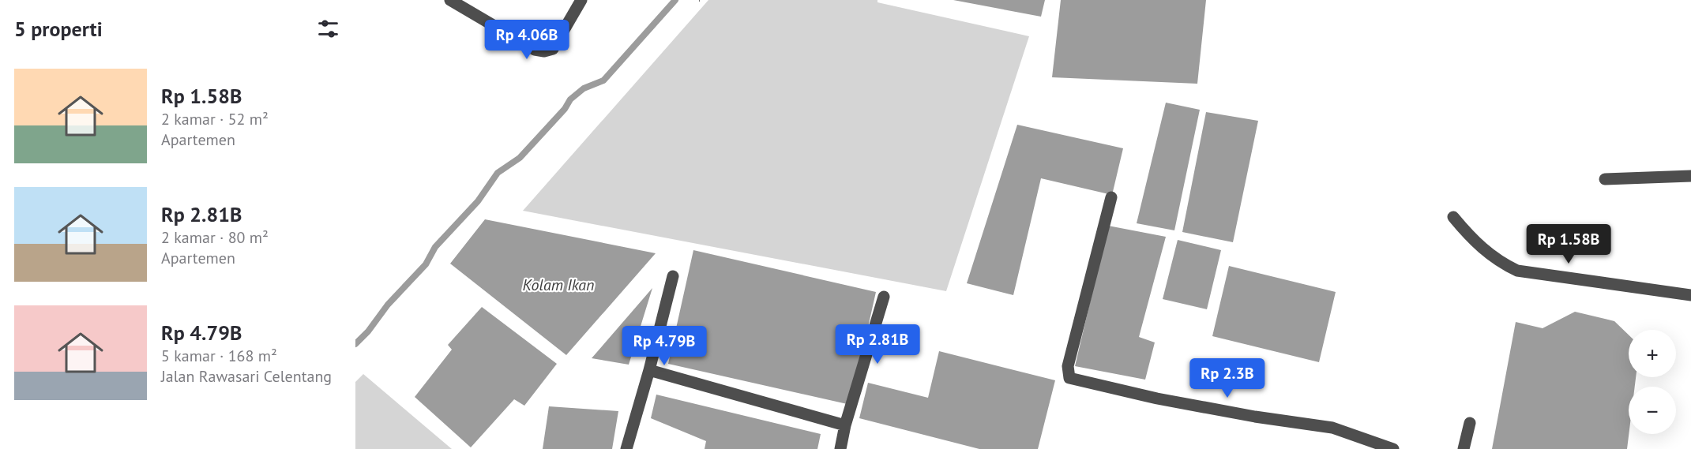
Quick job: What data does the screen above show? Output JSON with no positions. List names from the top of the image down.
{
  "water": ["Kolam Ikan"],
  "page": {
    "heading": "5 properti",
    "price": [
      "Rp 4.06B",
      "Rp 1.58B",
      "Rp 2.81B",
      "Rp 4.79B",
      "Rp 2.3B"
    ],
    "list": [
      {
        "name": "Rp 1.58B",
        "note": "2 kamar · 52 m² · Apartemen"
      },
      {
        "name": "Rp 2.81B",
        "note": "2 kamar · 80 m² · Apartemen"
      },
      {
        "name": "Rp 4.79B",
        "note": "5 kamar · 168 m² · Jalan Rawasari Celentang"
      }
    ],
    "map_buttons": ["+", "−"]
  }
}
